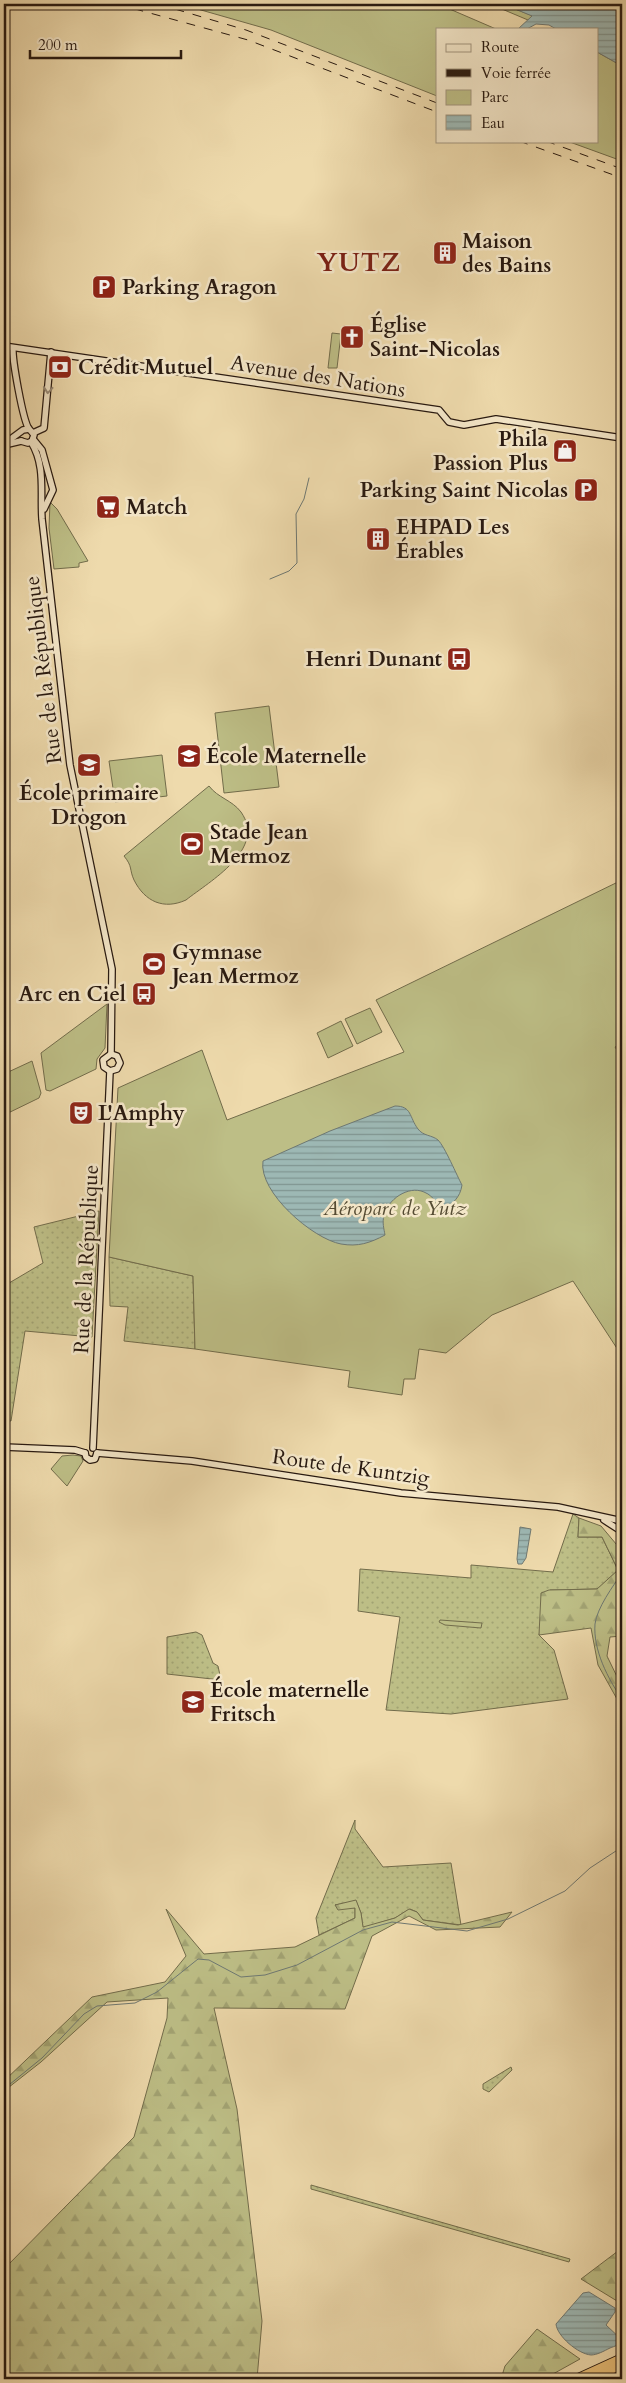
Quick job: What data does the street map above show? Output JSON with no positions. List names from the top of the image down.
{
  "streets": {
    "street": ["Avenue des Nations", "Rue de la République", "Route de Kuntzig"]
  },
  "crossings": [
    ["Rue de la République", "Route de Kuntzig"]
  ],
  "districts": ["YUTZ"],
  "parks": ["Aéroparc de Yutz"],
  "places": {
    "building": ["Maison des Bains", "EHPAD Les Érables"],
    "parking": ["Parking Aragon", "Parking Saint Nicolas"],
    "church": ["Église Saint-Nicolas"],
    "bank": ["Crédit Mutuel"],
    "shop": ["Phila Passion Plus"],
    "supermarket": ["Match"],
    "bus stop": ["Henri Dunant", "Arc en Ciel"],
    "school or university": ["École Maternelle", "École primaire Drogon", "École maternelle Fritsch"],
    "sports": ["Stade Jean Mermoz", "Gymnase Jean Mermoz"],
    "theatre": ["L'Amphy"]
  },
  "legend": [
    "Route",
    "Voie ferrée",
    "Parc",
    "Eau"
  ],
  "scale_bar": "200 m"
}
